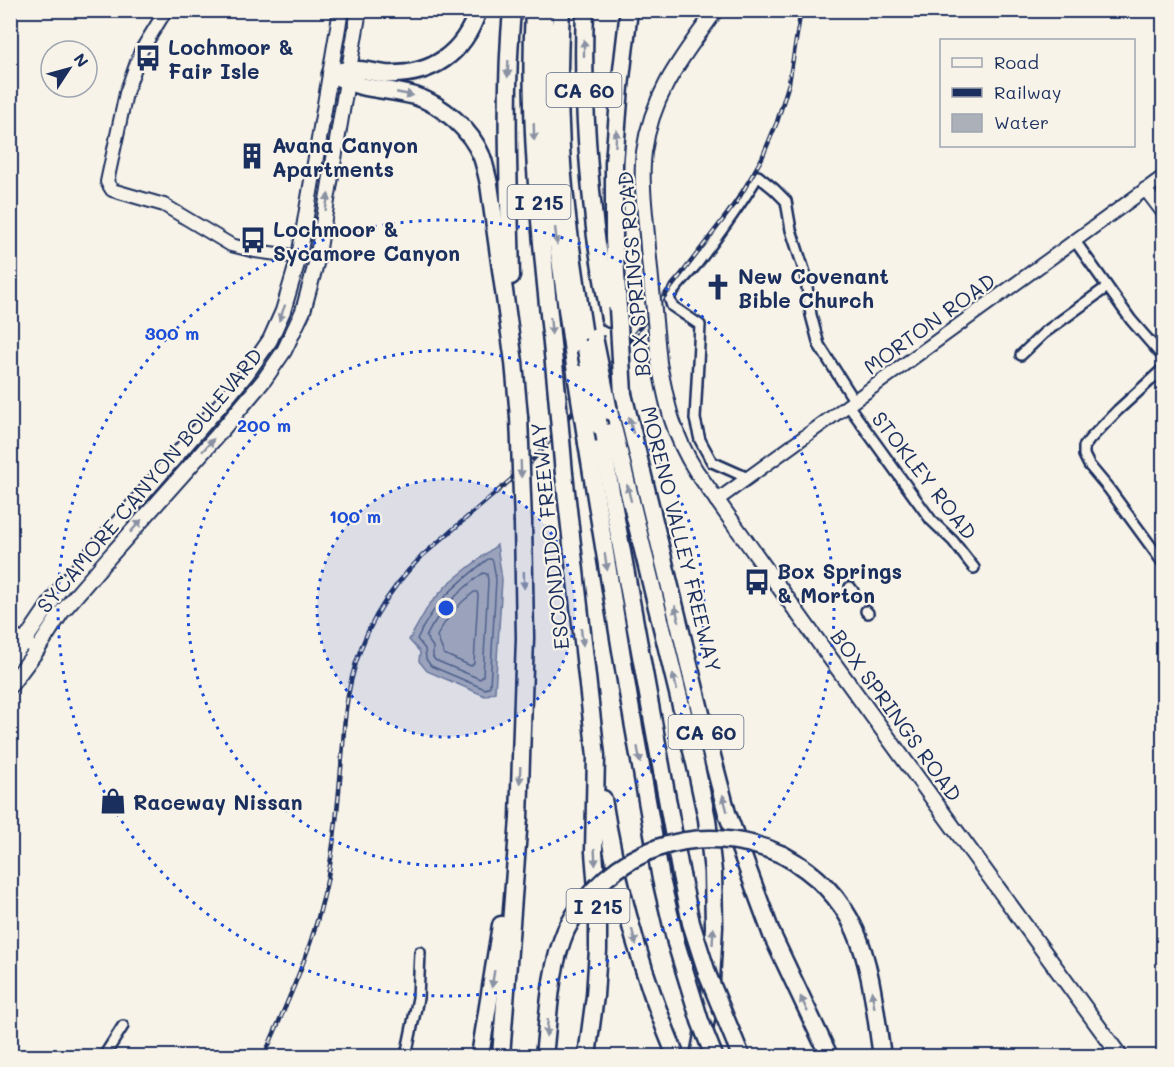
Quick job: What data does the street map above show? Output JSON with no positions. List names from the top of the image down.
{
  "streets": {
    "highway": [
      "CA 60",
      "I 215",
      "ESCONDIDO FREEWAY",
      "MORENO VALLEY FREEWAY"
    ],
    "main road": ["BOX SPRINGS ROAD", "SYCAMORE CANYON BOULEVARD"],
    "street": ["MORTON ROAD", "STOKLEY ROAD"]
  },
  "crossings": [
    ["CA 60", "MORENO VALLEY FREEWAY"],
    ["BOX SPRINGS ROAD", "MORTON ROAD"],
    ["MORTON ROAD", "STOKLEY ROAD"]
  ],
  "places": {
    "bus stop": ["Lochmoor & Fair Isle", "Lochmoor & Sycamore Canyon", "Box Springs & Morton"],
    "building": ["Avana Canyon Apartments"],
    "church": ["New Covenant Bible Church"],
    "shop": ["Raceway Nissan"]
  },
  "legend": ["Road", "Railway", "Water"],
  "north": "top right",
  "rings": ["300 m", "200 m", "100 m"]
}
